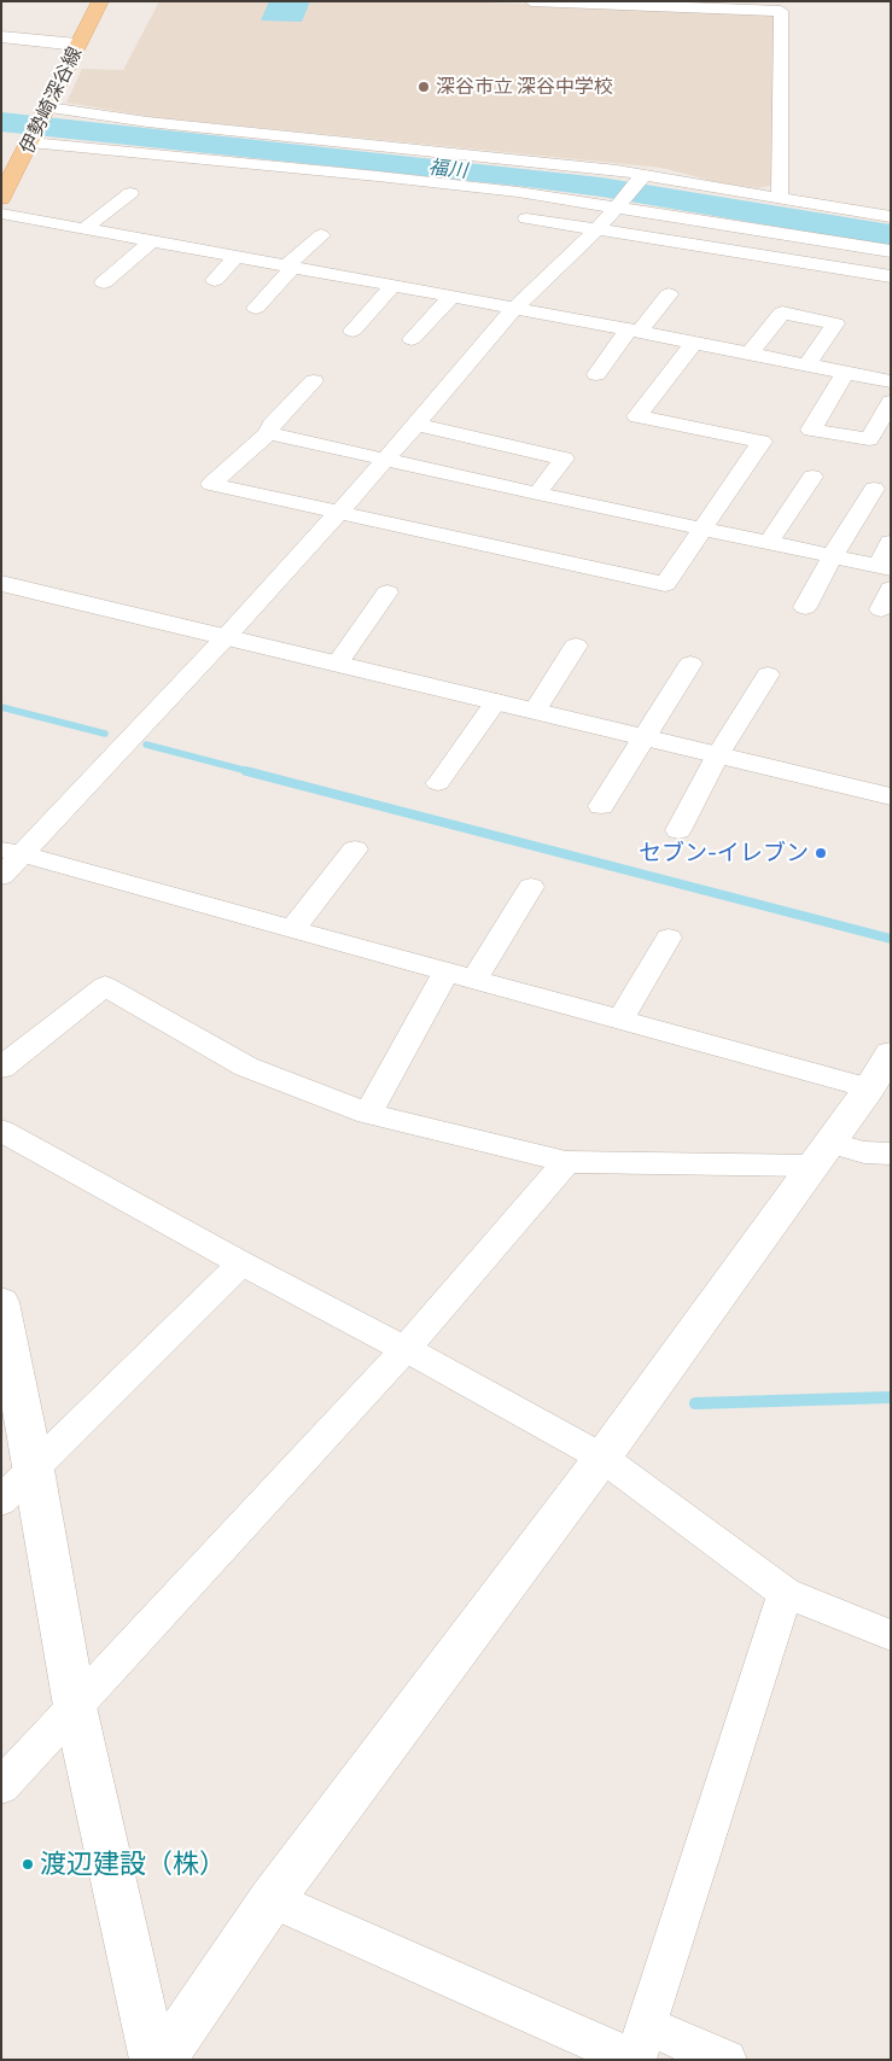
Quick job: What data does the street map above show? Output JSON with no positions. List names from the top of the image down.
{
  "streets": {
    "main road": ["伊勢崎深谷線"]
  },
  "water": ["福川"],
  "places": ["深谷市立 深谷中学校", "セブン-イレブン", "渡辺建設（株）"]
}
